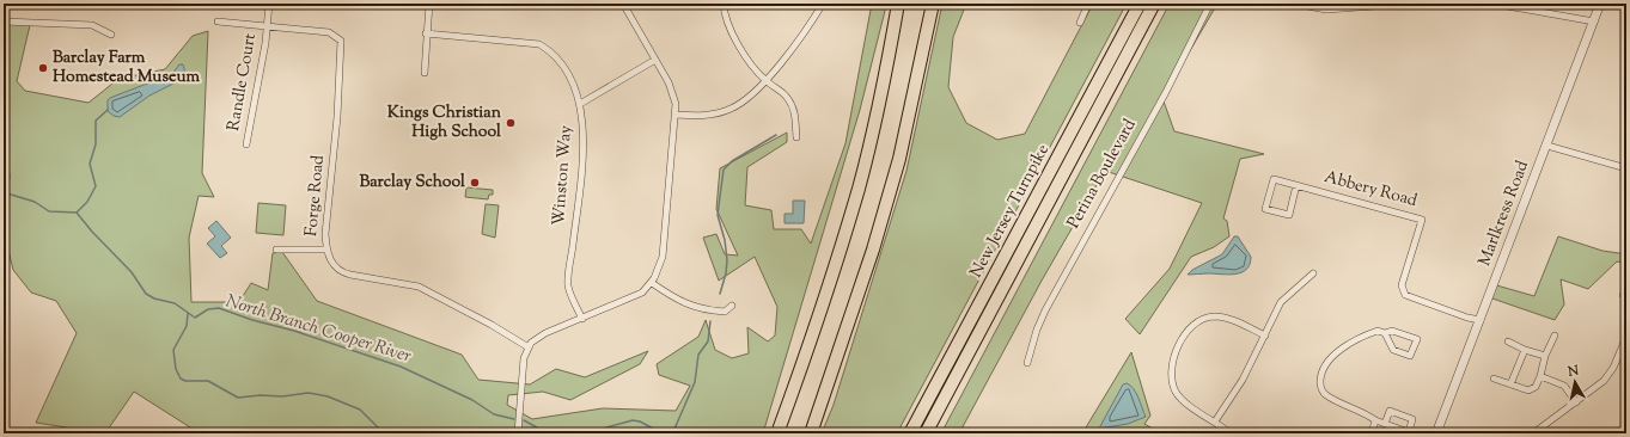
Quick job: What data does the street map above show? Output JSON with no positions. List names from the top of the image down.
{
  "streets": {
    "highway": ["New Jersey Turnpike"],
    "street": [
      "Randle Court",
      "Perina Boulevard",
      "Winston Way",
      "Abbery Road",
      "Forge Road",
      "Marlkress Road"
    ]
  },
  "crossings": [
    ["Randle Court", "Forge Road"],
    ["Abbery Road", "Marlkress Road"]
  ],
  "water": ["North Branch Cooper River"],
  "places": ["Barclay Farm Homestead Museum", "Kings Christian High School", "Barclay School"],
  "north": "top"
}
